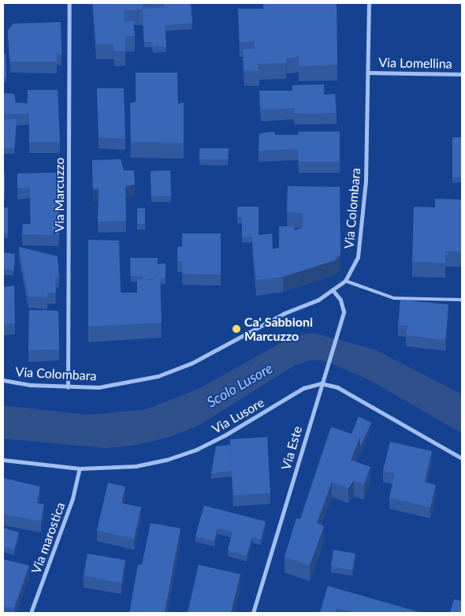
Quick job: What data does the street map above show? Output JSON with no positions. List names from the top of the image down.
{
  "streets": {
    "street": [
      "Via Lomellina",
      "Via Marcuzzo",
      "Via Colombara",
      "Via Lusore",
      "Via Este",
      "Via marostica"
    ]
  },
  "crossings": [
    ["Via Lomellina", "Via Colombara"],
    ["Via Marcuzzo", "Via Colombara"],
    ["Via Colombara", "Via Este"],
    ["Via Lusore", "Via Este"],
    ["Via Lusore", "Via marostica"]
  ],
  "water": ["Scolo Lusore"],
  "places": ["Ca' Sabbioni Marcuzzo"]
}
